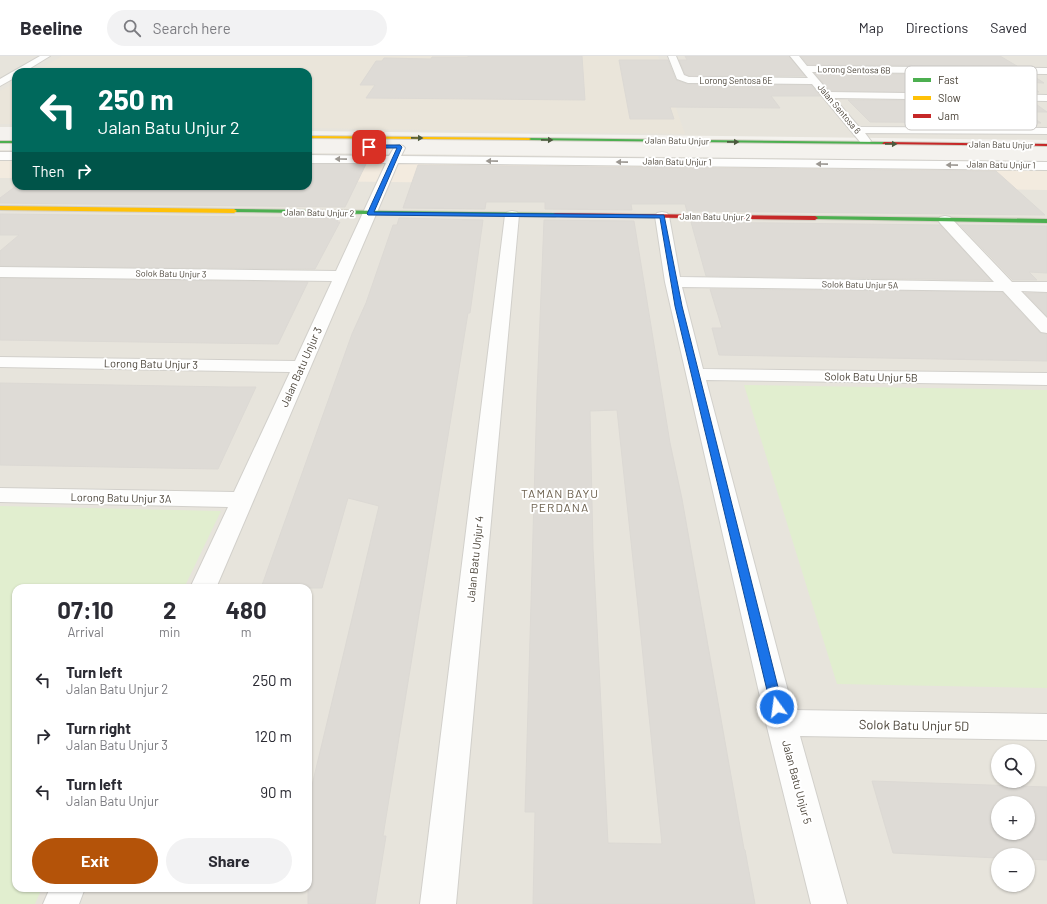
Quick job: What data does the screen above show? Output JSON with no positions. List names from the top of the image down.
{
  "streets": {
    "main road": ["Jalan Batu Unjur", "Jalan Batu Unjur 2"],
    "street": [
      "Lorong Sentosa 6B",
      "Lorong Sentosa 6E",
      "Jalan Sentosa 6",
      "Jalan Batu Unjur 1",
      "Solok Batu Unjur 3",
      "Solok Batu Unjur 5A",
      "Lorong Batu Unjur 3",
      "Jalan Batu Unjur 3",
      "Solok Batu Unjur 5B",
      "Lorong Batu Unjur 3A",
      "Jalan Batu Unjur 4",
      "Solok Batu Unjur 5D",
      "Jalan Batu Unjur 5"
    ]
  },
  "crossings": [
    ["Lorong Sentosa 6B", "Jalan Sentosa 6"],
    ["Lorong Sentosa 6E", "Jalan Sentosa 6"],
    ["Jalan Sentosa 6", "Jalan Batu Unjur"],
    ["Jalan Batu Unjur", "Jalan Batu Unjur 1"],
    ["Jalan Batu Unjur", "Jalan Batu Unjur 3"],
    ["Jalan Batu Unjur 1", "Jalan Batu Unjur 3"],
    ["Jalan Batu Unjur 2", "Jalan Batu Unjur 3"],
    ["Jalan Batu Unjur 2", "Jalan Batu Unjur 4"],
    ["Jalan Batu Unjur 2", "Jalan Batu Unjur 5"],
    ["Solok Batu Unjur 3", "Jalan Batu Unjur 3"],
    ["Solok Batu Unjur 5A", "Jalan Batu Unjur 5"],
    ["Lorong Batu Unjur 3", "Jalan Batu Unjur 3"],
    ["Jalan Batu Unjur 3", "Lorong Batu Unjur 3A"],
    ["Solok Batu Unjur 5B", "Jalan Batu Unjur 5"],
    ["Solok Batu Unjur 5D", "Jalan Batu Unjur 5"]
  ],
  "districts": ["TAMAN BAYU PERDANA"],
  "legend": ["Fast", "Slow", "Jam"],
  "page": {
    "header": "Beeline",
    "search": "Search here",
    "nav": ["Map", "Directions", "Saved"],
    "turn": ["250 m", "Jalan Batu Unjur 2"],
    "then": "Then",
    "eta": [
      "07:10",
      "Arrival",
      "2",
      "min",
      "480",
      "m"
    ],
    "list": [
      {
        "name": "Turn left",
        "note": "Jalan Batu Unjur 2",
        "value": "250 m"
      },
      {
        "name": "Turn right",
        "note": "Jalan Batu Unjur 3",
        "value": "120 m"
      },
      {
        "name": "Turn left",
        "note": "Jalan Batu Unjur",
        "value": "90 m"
      }
    ],
    "map_buttons": ["+", "−"],
    "buttons": ["Exit", "Share"]
  }
}
